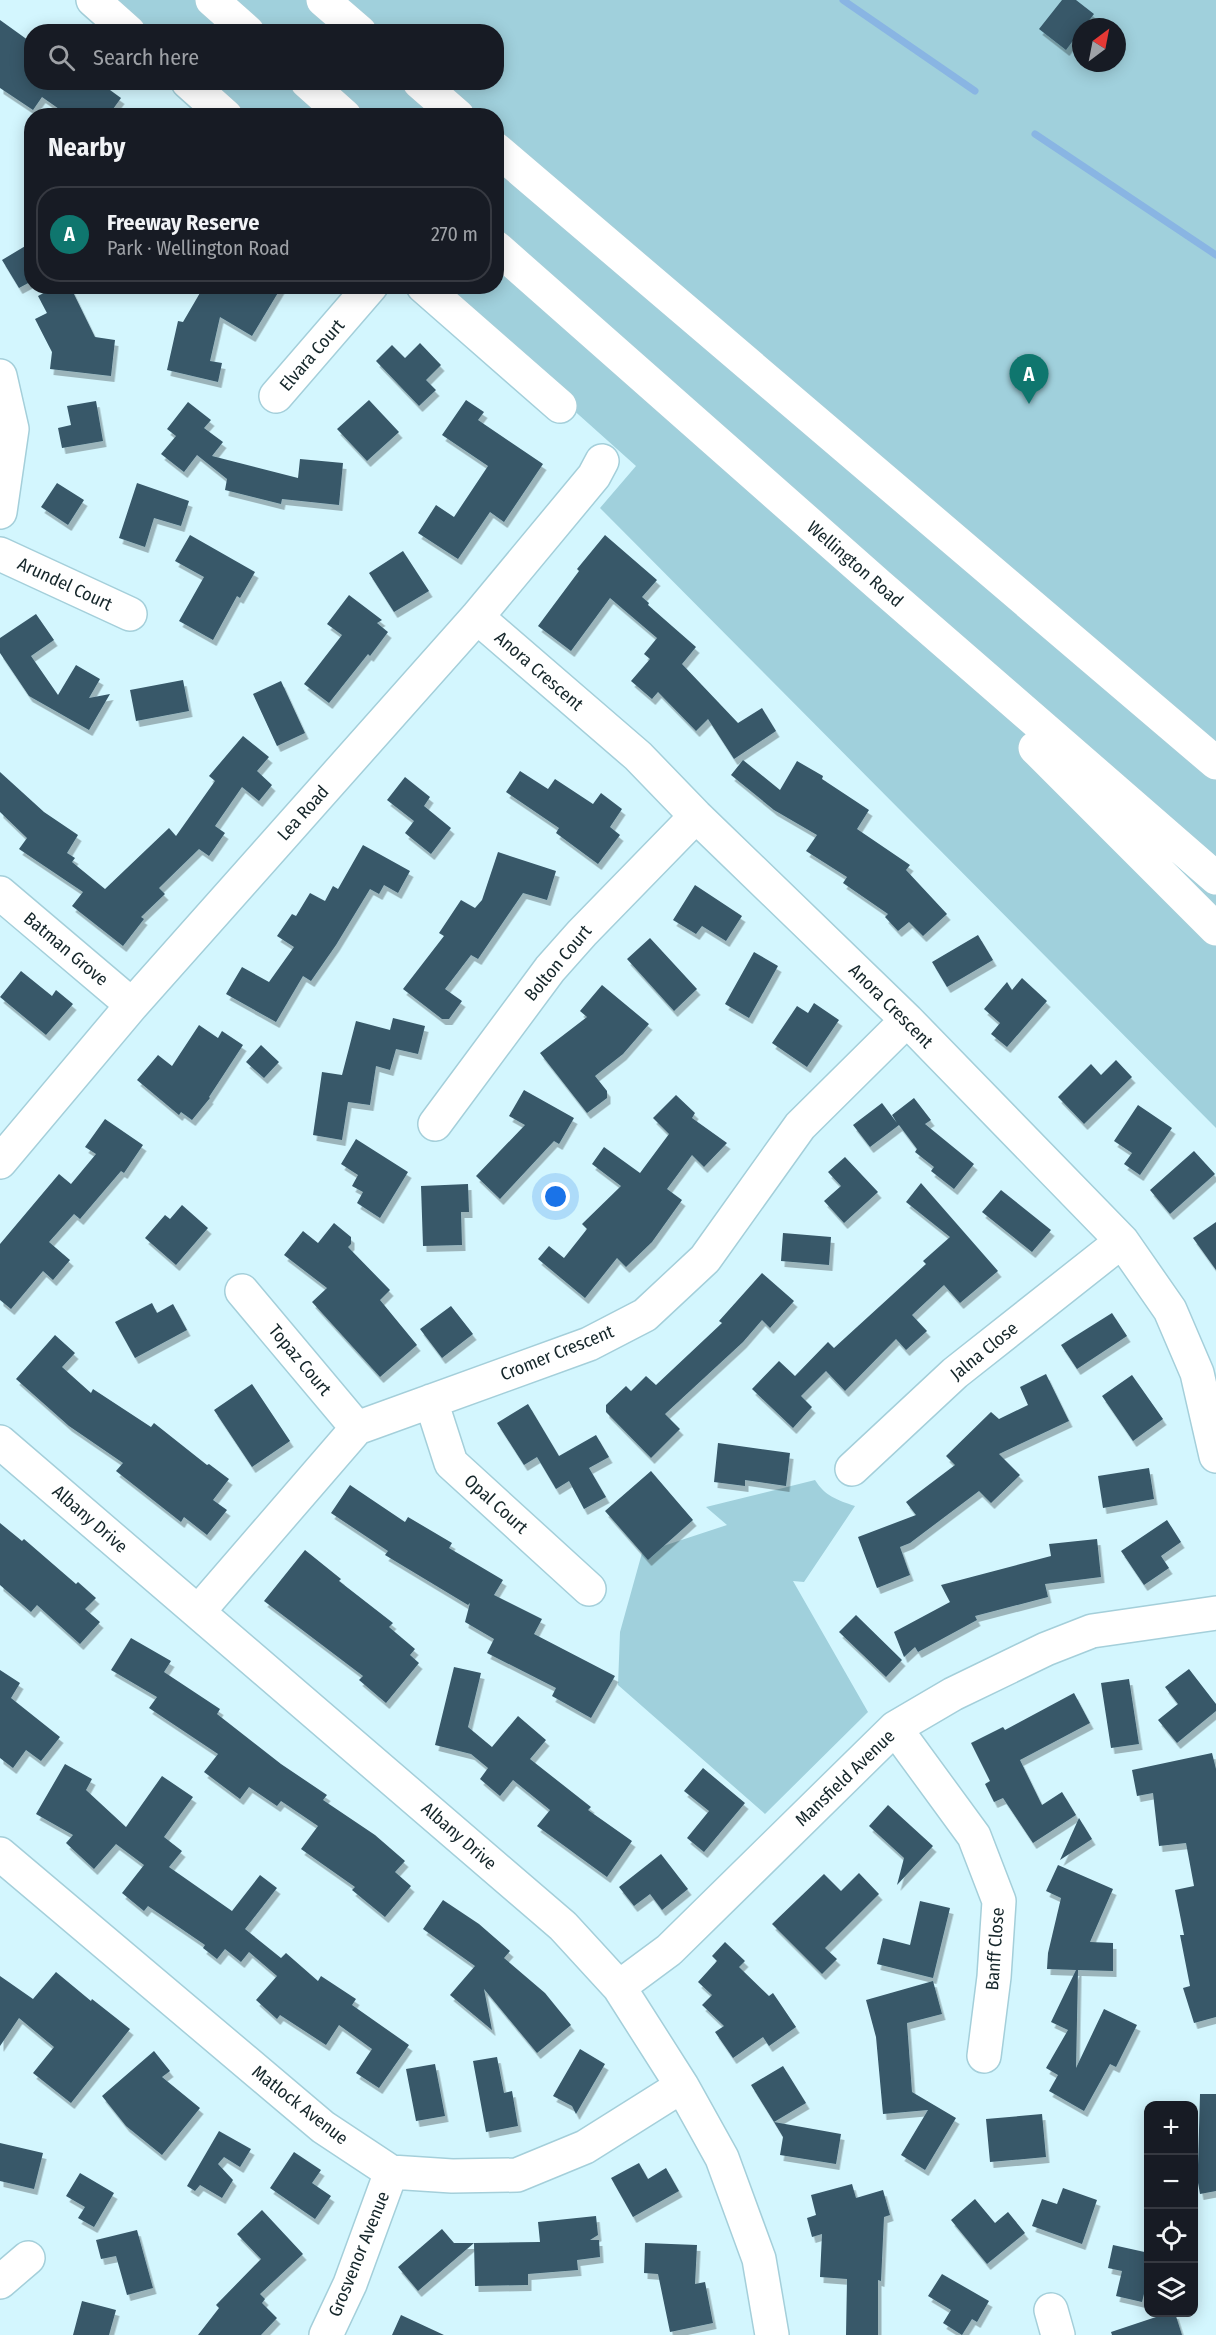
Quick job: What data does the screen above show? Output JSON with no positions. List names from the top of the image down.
{
  "streets": {
    "main road": [
      "Elvara Court",
      "Wellington Road",
      "Arundel Court",
      "Anora Crescent",
      "Lea Road",
      "Batman Grove",
      "Bolton Court",
      "Jalna Close",
      "Cromer Crescent",
      "Topaz Court",
      "Opal Court",
      "Albany Drive",
      "Mansfield Avenue",
      "Banff Close",
      "Matlock Avenue",
      "Grosvenor Avenue"
    ]
  },
  "crossings": [
    ["Anora Crescent", "Lea Road"],
    ["Anora Crescent", "Bolton Court"],
    ["Anora Crescent", "Jalna Close"],
    ["Anora Crescent", "Cromer Crescent"],
    ["Lea Road", "Batman Grove"],
    ["Cromer Crescent", "Topaz Court"],
    ["Cromer Crescent", "Opal Court"],
    ["Cromer Crescent", "Albany Drive"],
    ["Albany Drive", "Mansfield Avenue"],
    ["Albany Drive", "Matlock Avenue"],
    ["Mansfield Avenue", "Banff Close"],
    ["Matlock Avenue", "Grosvenor Avenue"]
  ],
  "north": "top right",
  "page": {
    "search": "Search here",
    "heading": "Nearby",
    "list": [
      {
        "mark": "A",
        "name": "Freeway Reserve",
        "note": "Park · Wellington Road",
        "value": "270 m"
      }
    ],
    "pins": "A",
    "map_buttons": ["+", "−"]
  }
}
